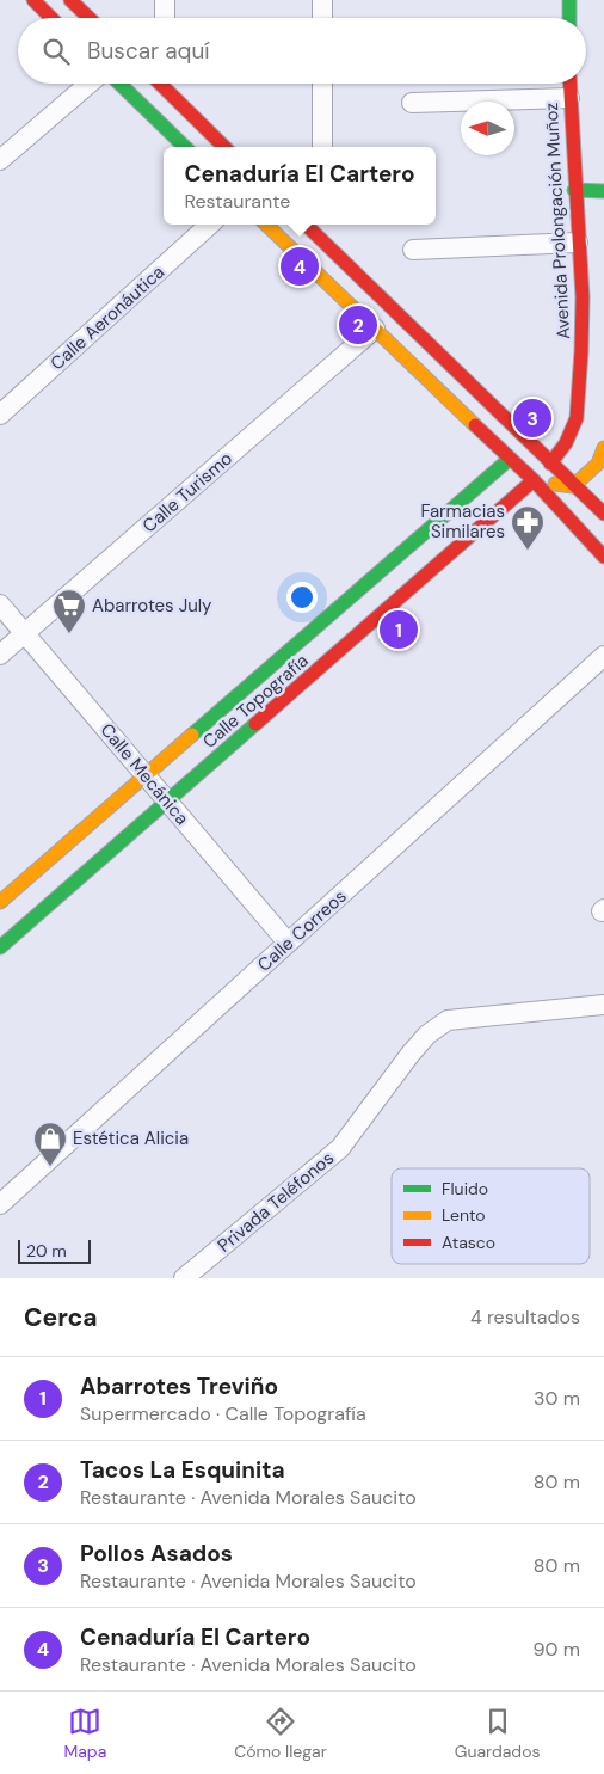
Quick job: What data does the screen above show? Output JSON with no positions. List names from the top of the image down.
{
  "streets": {
    "street": [
      "Avenida Prolongación Muñoz",
      "Calle Aeronáutica",
      "Calle Turismo",
      "Calle Topografía",
      "Calle Mecánica",
      "Calle Correos",
      "Privada Teléfonos"
    ]
  },
  "crossings": [
    ["Calle Turismo", "Calle Mecánica"],
    ["Calle Topografía", "Calle Mecánica"],
    ["Calle Mecánica", "Calle Correos"]
  ],
  "places": {
    "pharmacy": ["Farmacias Similares"],
    "supermarket": ["Abarrotes July"],
    "shop": ["Estética Alicia"]
  },
  "legend": ["Fluido", "Lento", "Atasco"],
  "scale_bar": "20 m",
  "north": "left",
  "page": {
    "search": "Buscar aquí",
    "popup": ["Cenaduría El Cartero", "Restaurante"],
    "pins": [
      "4",
      "2",
      "3",
      "1"
    ],
    "scale": "20 m",
    "heading": ["Cerca", "4 resultados"],
    "list": [
      {
        "mark": "1",
        "name": "Abarrotes Treviño",
        "note": "Supermercado · Calle Topografía",
        "value": "30 m"
      },
      {
        "mark": "2",
        "name": "Tacos La Esquinita",
        "note": "Restaurante · Avenida Morales Saucito",
        "value": "80 m"
      },
      {
        "mark": "3",
        "name": "Pollos Asados",
        "note": "Restaurante · Avenida Morales Saucito",
        "value": "80 m"
      },
      {
        "mark": "4",
        "name": "Cenaduría El Cartero",
        "note": "Restaurante · Avenida Morales Saucito",
        "value": "90 m"
      }
    ],
    "nav": ["Mapa", "Cómo llegar", "Guardados"]
  }
}
